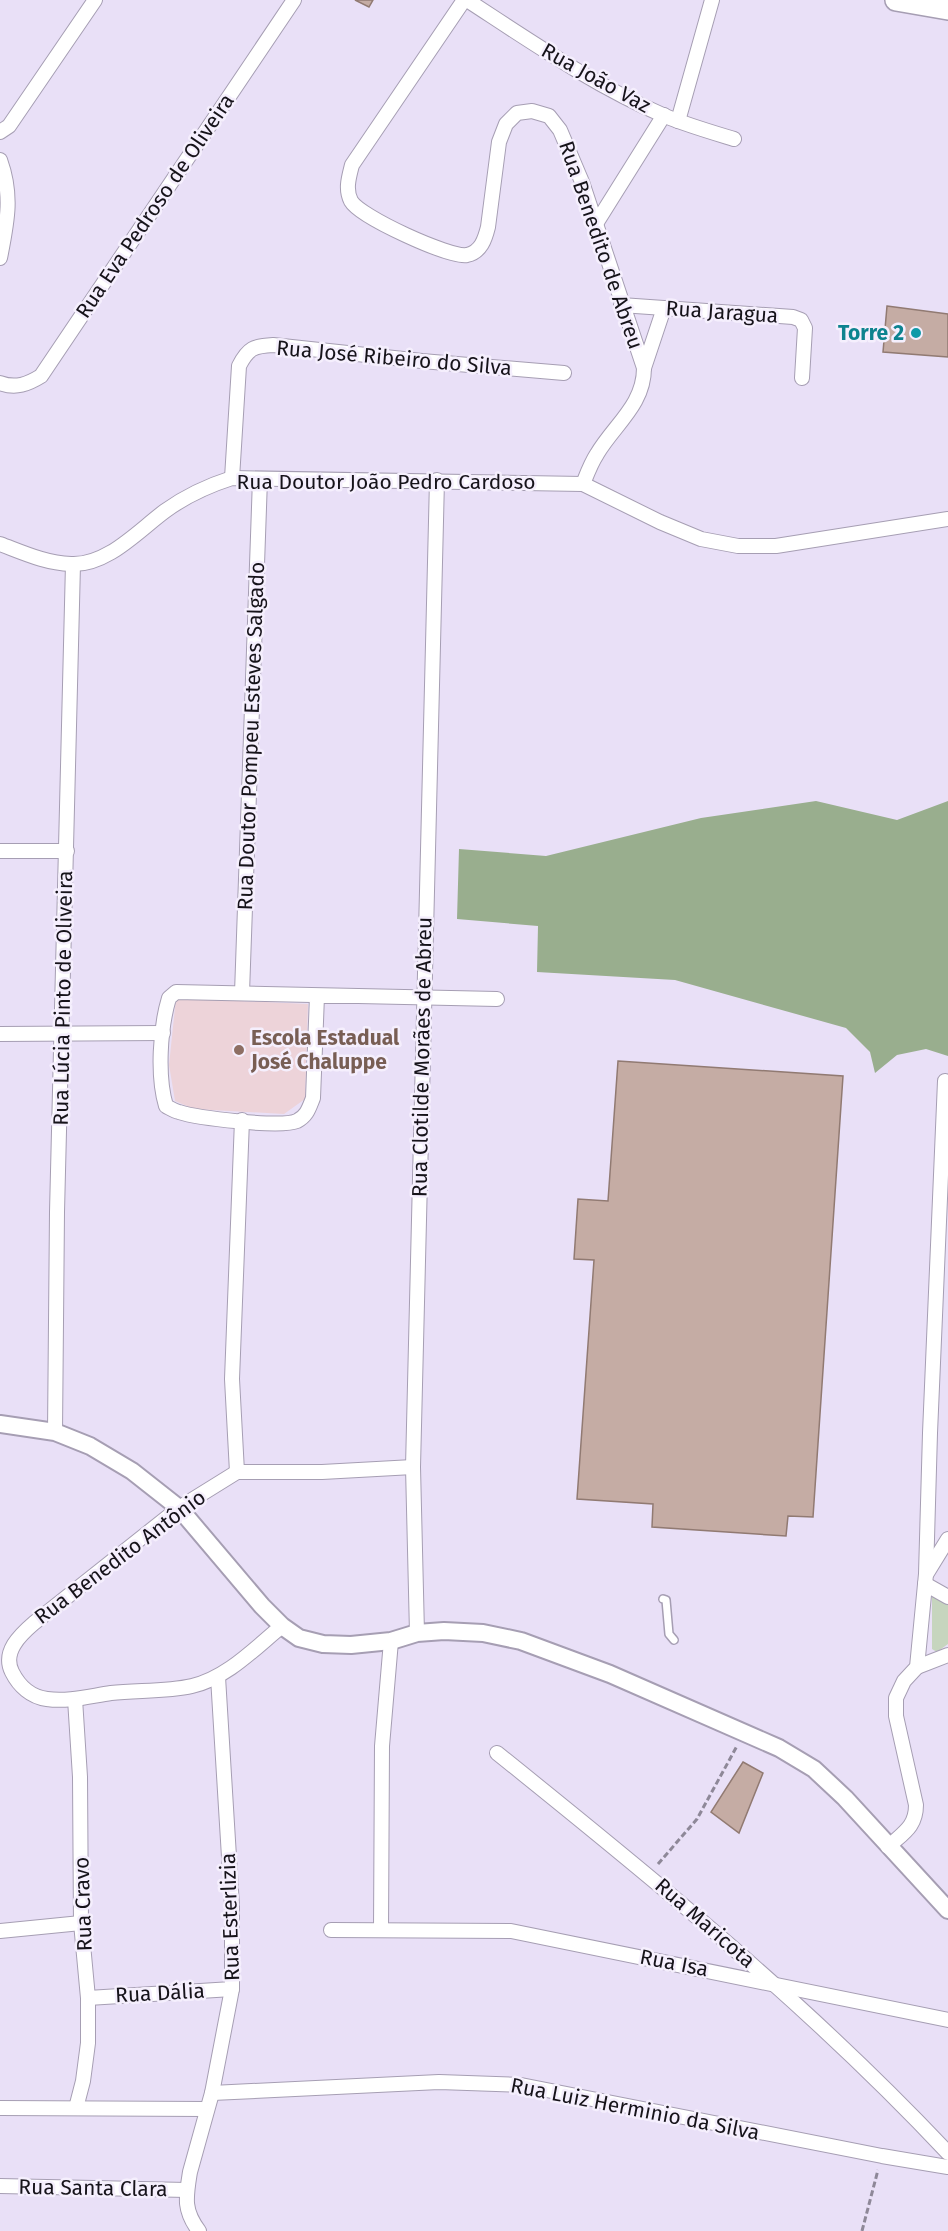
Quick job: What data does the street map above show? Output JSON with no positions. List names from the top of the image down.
{
  "streets": {
    "street": [
      "Rua João Vaz",
      "Rua Eva Pedroso de Oliveira",
      "Rua Benedito de Abreu",
      "Rua Jaragua",
      "Rua José Ribeiro do Silva",
      "Rua Doutor João Pedro Cardoso",
      "Rua Doutor Pompeu Esteves Salgado",
      "Rua Lúcia Pinto de Oliveira",
      "Rua Clotilde Morães de Abreu",
      "Rua Benedito Antônio",
      "Rua Cravo",
      "Rua Esterlizia",
      "Rua Maricota",
      "Rua Isa",
      "Rua Dália",
      "Rua Luiz Herminio da Silva",
      "Rua Santa Clara"
    ]
  },
  "crossings": [
    ["Rua João Vaz", "Rua Benedito de Abreu"],
    ["Rua Benedito de Abreu", "Rua Jaragua"],
    ["Rua Benedito de Abreu", "Rua Doutor João Pedro Cardoso"],
    ["Rua José Ribeiro do Silva", "Rua Doutor João Pedro Cardoso"],
    ["Rua Doutor João Pedro Cardoso", "Rua Doutor Pompeu Esteves Salgado"],
    ["Rua Doutor João Pedro Cardoso", "Rua Lúcia Pinto de Oliveira"],
    ["Rua Doutor João Pedro Cardoso", "Rua Clotilde Morães de Abreu"],
    ["Rua Benedito Antônio", "Rua Cravo"],
    ["Rua Cravo", "Rua Dália"],
    ["Rua Esterlizia", "Rua Dália"],
    ["Rua Esterlizia", "Rua Luiz Herminio da Silva"],
    ["Rua Esterlizia", "Rua Santa Clara"],
    ["Rua Maricota", "Rua Isa"]
  ],
  "places": ["Torre 2", "Escola Estadual José Chaluppe"]
}
